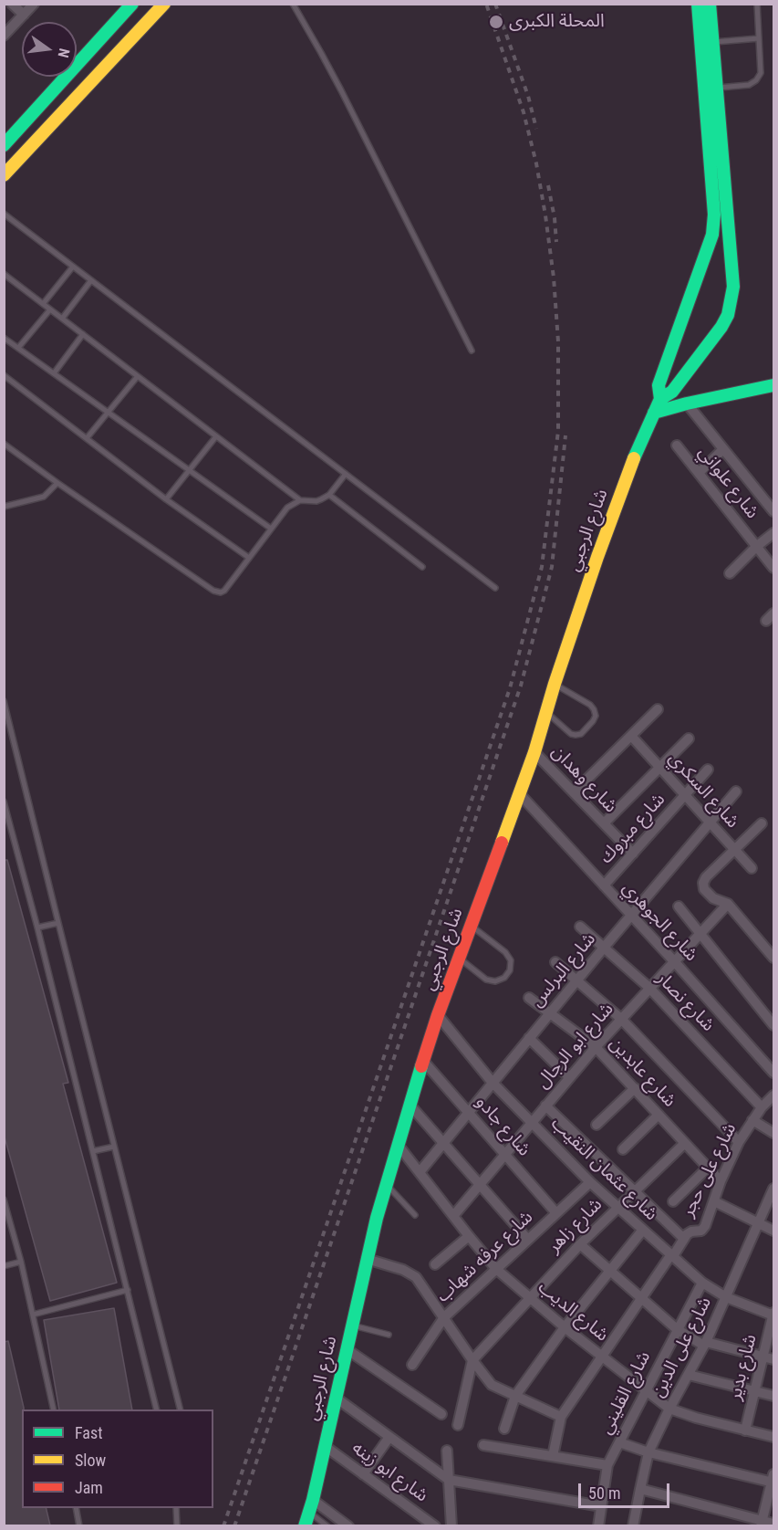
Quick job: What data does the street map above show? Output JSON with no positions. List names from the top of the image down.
{
  "streets": {
    "main road": ["شارع الرجبي"],
    "street": [
      "شارع علواني",
      "شارع وهدان",
      "شارع السكري",
      "شارع مبروك",
      "شارع الجوهري",
      "شارع البرلس",
      "شارع نصار",
      "شارع ابو الرجال",
      "شارع عابدين",
      "شارع جادو",
      "شارع عثمان النقيب",
      "شارع على حجر",
      "شارع زاهر",
      "شارع عرفه شهاب",
      "شارع الديب",
      "شارع على الدين",
      "شارع بدير",
      "شارع القليني",
      "شارع ابو زينه"
    ]
  },
  "crossings": [
    ["شارع الرجبي", "شارع وهدان"],
    ["شارع الرجبي", "شارع الجوهري"],
    ["شارع الرجبي", "شارع جادو"],
    ["شارع الرجبي", "شارع عثمان النقيب"],
    ["شارع الرجبي", "شارع الديب"],
    ["شارع الرجبي", "شارع ابو زينه"],
    ["شارع وهدان", "شارع مبروك"],
    ["شارع السكري", "شارع مبروك"],
    ["شارع السكري", "شارع البرلس"],
    ["شارع مبروك", "شارع الجوهري"],
    ["شارع الجوهري", "شارع البرلس"],
    ["شارع الجوهري", "شارع ابو الرجال"],
    ["شارع البرلس", "شارع نصار"],
    ["شارع البرلس", "شارع عابدين"],
    ["شارع البرلس", "شارع جادو"],
    ["شارع البرلس", "شارع عثمان النقيب"],
    ["شارع البرلس", "شارع الديب"],
    ["شارع نصار", "شارع ابو الرجال"],
    ["شارع نصار", "شارع على حجر"],
    ["شارع ابو الرجال", "شارع عابدين"],
    ["شارع ابو الرجال", "شارع جادو"],
    ["شارع ابو الرجال", "شارع عثمان النقيب"],
    ["شارع ابو الرجال", "شارع الديب"],
    ["شارع عابدين", "شارع على حجر"],
    ["شارع عابدين", "شارع زاهر"],
    ["شارع جادو", "شارع عرفه شهاب"],
    ["شارع عثمان النقيب", "شارع على حجر"],
    ["شارع عثمان النقيب", "شارع زاهر"],
    ["شارع عثمان النقيب", "شارع عرفه شهاب"],
    ["شارع عثمان النقيب", "شارع على الدين"],
    ["شارع عثمان النقيب", "شارع بدير"],
    ["شارع عثمان النقيب", "شارع القليني"],
    ["شارع على حجر", "شارع الديب"],
    ["شارع زاهر", "شارع الديب"],
    ["شارع عرفه شهاب", "شارع الديب"],
    ["شارع الديب", "شارع على الدين"],
    ["شارع الديب", "شارع بدير"],
    ["شارع الديب", "شارع القليني"]
  ],
  "places": ["المحلة الكبرى"],
  "legend": ["Fast", "Slow", "Jam"],
  "scale_bar": "50 m",
  "north": "right"
}
